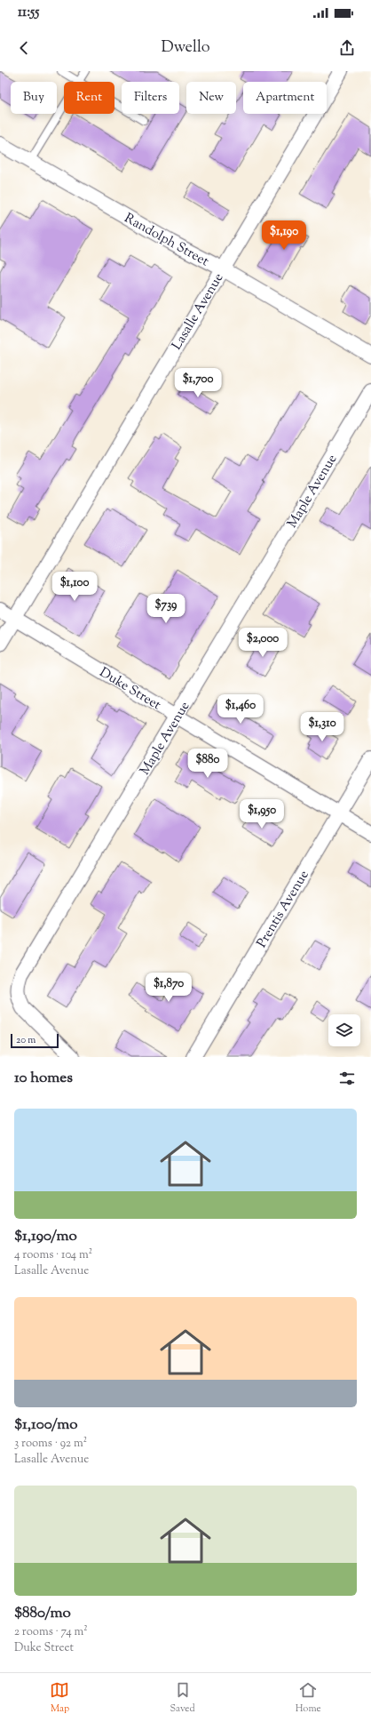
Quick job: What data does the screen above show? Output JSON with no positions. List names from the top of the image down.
{
  "streets": {
    "street": [
      "Randolph Street",
      "Lasalle Avenue",
      "Maple Avenue",
      "Duke Street",
      "Prentis Avenue"
    ]
  },
  "crossings": [
    ["Randolph Street", "Lasalle Avenue"],
    ["Lasalle Avenue", "Duke Street"],
    ["Maple Avenue", "Duke Street"],
    ["Duke Street", "Prentis Avenue"]
  ],
  "scale_bar": "20 m",
  "page": {
    "status": "11:55",
    "header": "Dwello",
    "chip": [
      "Buy",
      "Rent",
      "Filters",
      "New",
      "Apartment"
    ],
    "price": [
      "$1,190",
      "$1,700",
      "$1,100",
      "$739",
      "$2,000",
      "$1,460",
      "$1,310",
      "$880",
      "$1,950",
      "$1,870"
    ],
    "scale": "20 m",
    "heading": "10 homes",
    "list": [
      {
        "name": "$1,190/mo",
        "note": "4 rooms · 104 m² · Lasalle Avenue"
      },
      {
        "name": "$1,100/mo",
        "note": "3 rooms · 92 m² · Lasalle Avenue"
      },
      {
        "name": "$880/mo",
        "note": "2 rooms · 74 m² · Duke Street"
      }
    ],
    "tabs": ["Map", "Saved", "Home"]
  }
}
